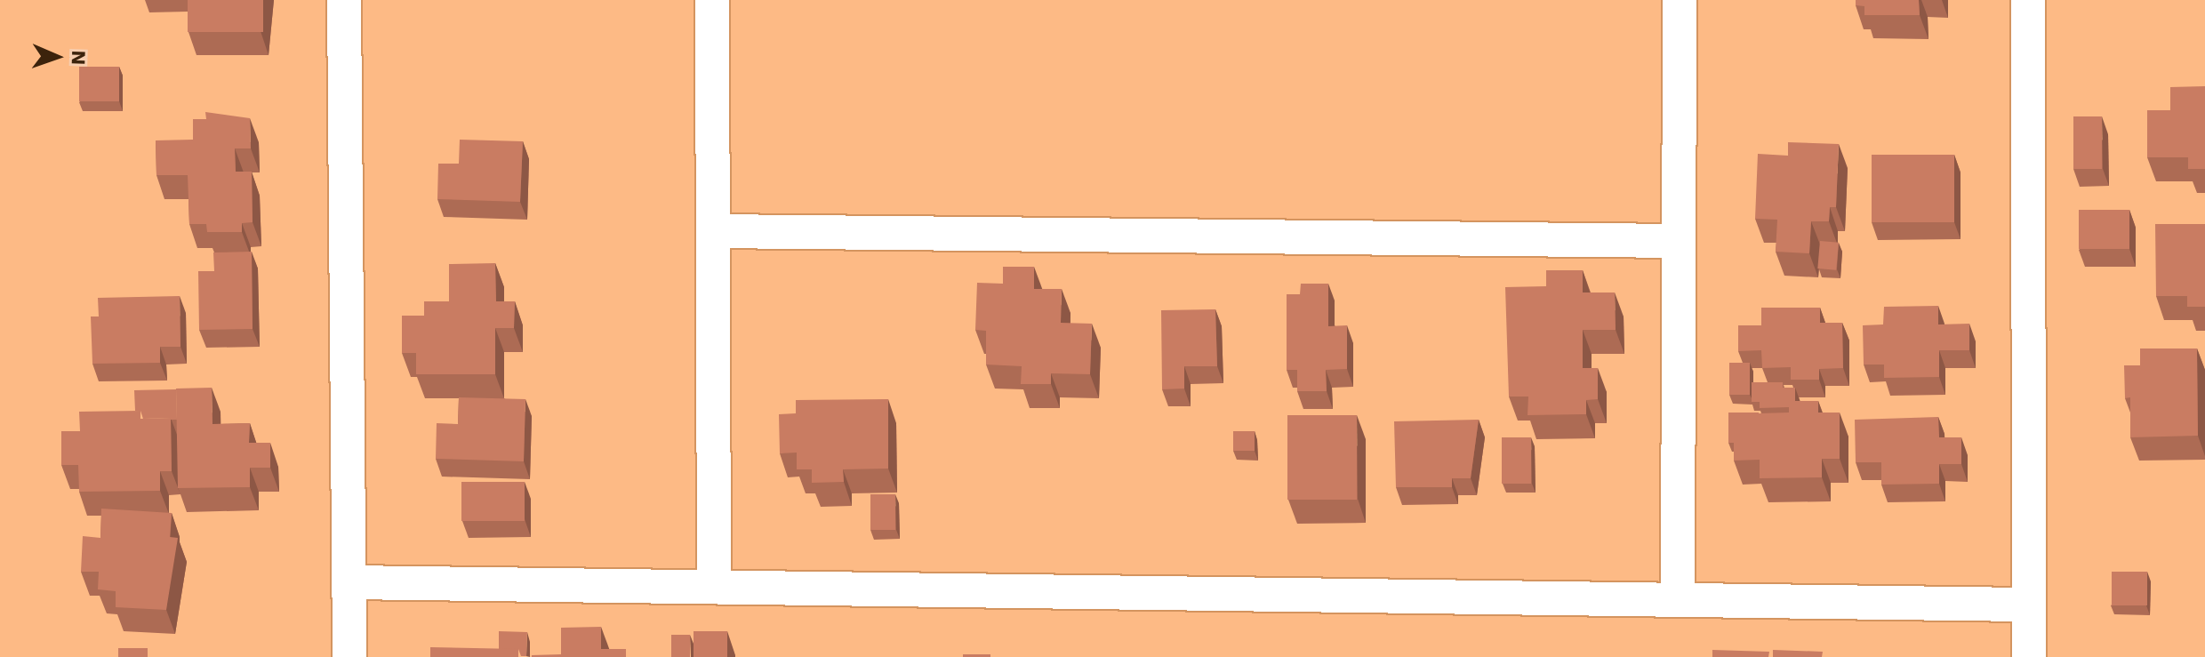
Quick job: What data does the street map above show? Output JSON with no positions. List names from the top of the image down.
{
  "north": "right"
}
